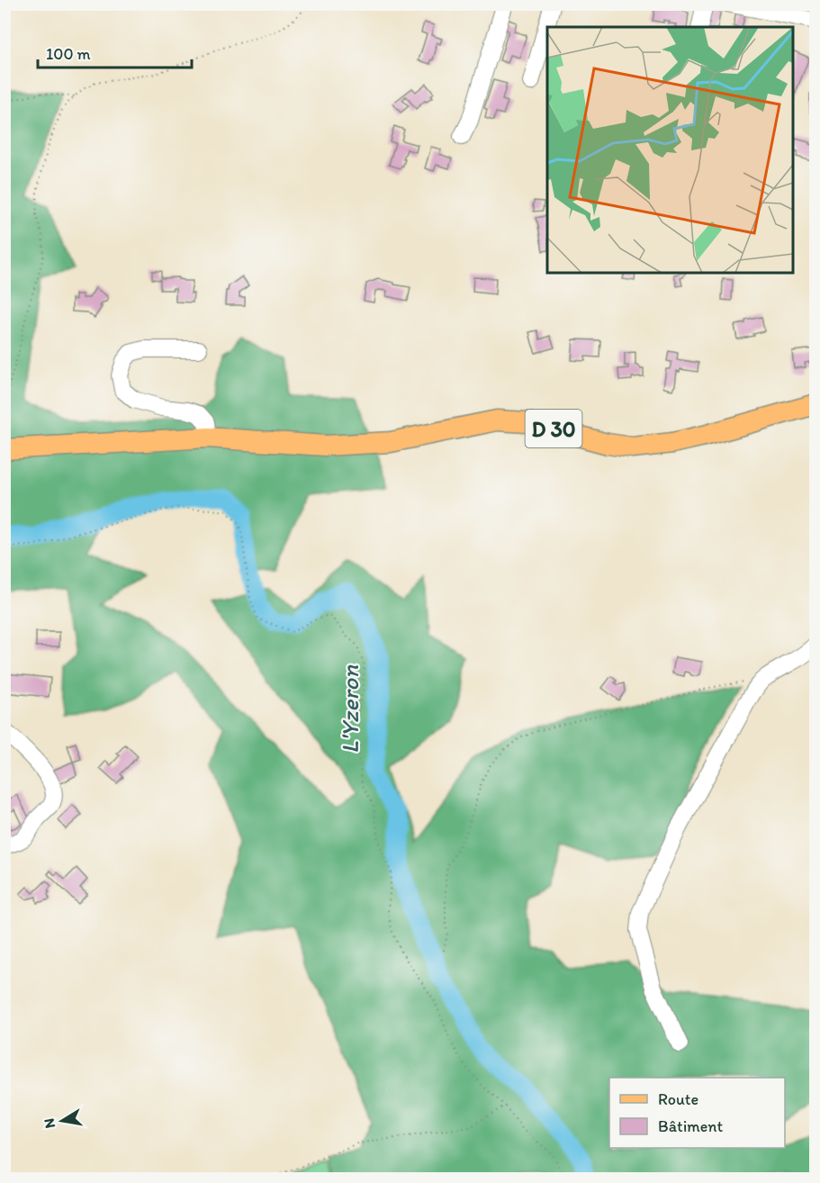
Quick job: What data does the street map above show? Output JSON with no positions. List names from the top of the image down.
{
  "streets": {
    "main road": ["D 30"]
  },
  "water": ["L'Yzeron"],
  "legend": ["Route", "Bâtiment"],
  "scale_bar": "100 m",
  "north": "left"
}
